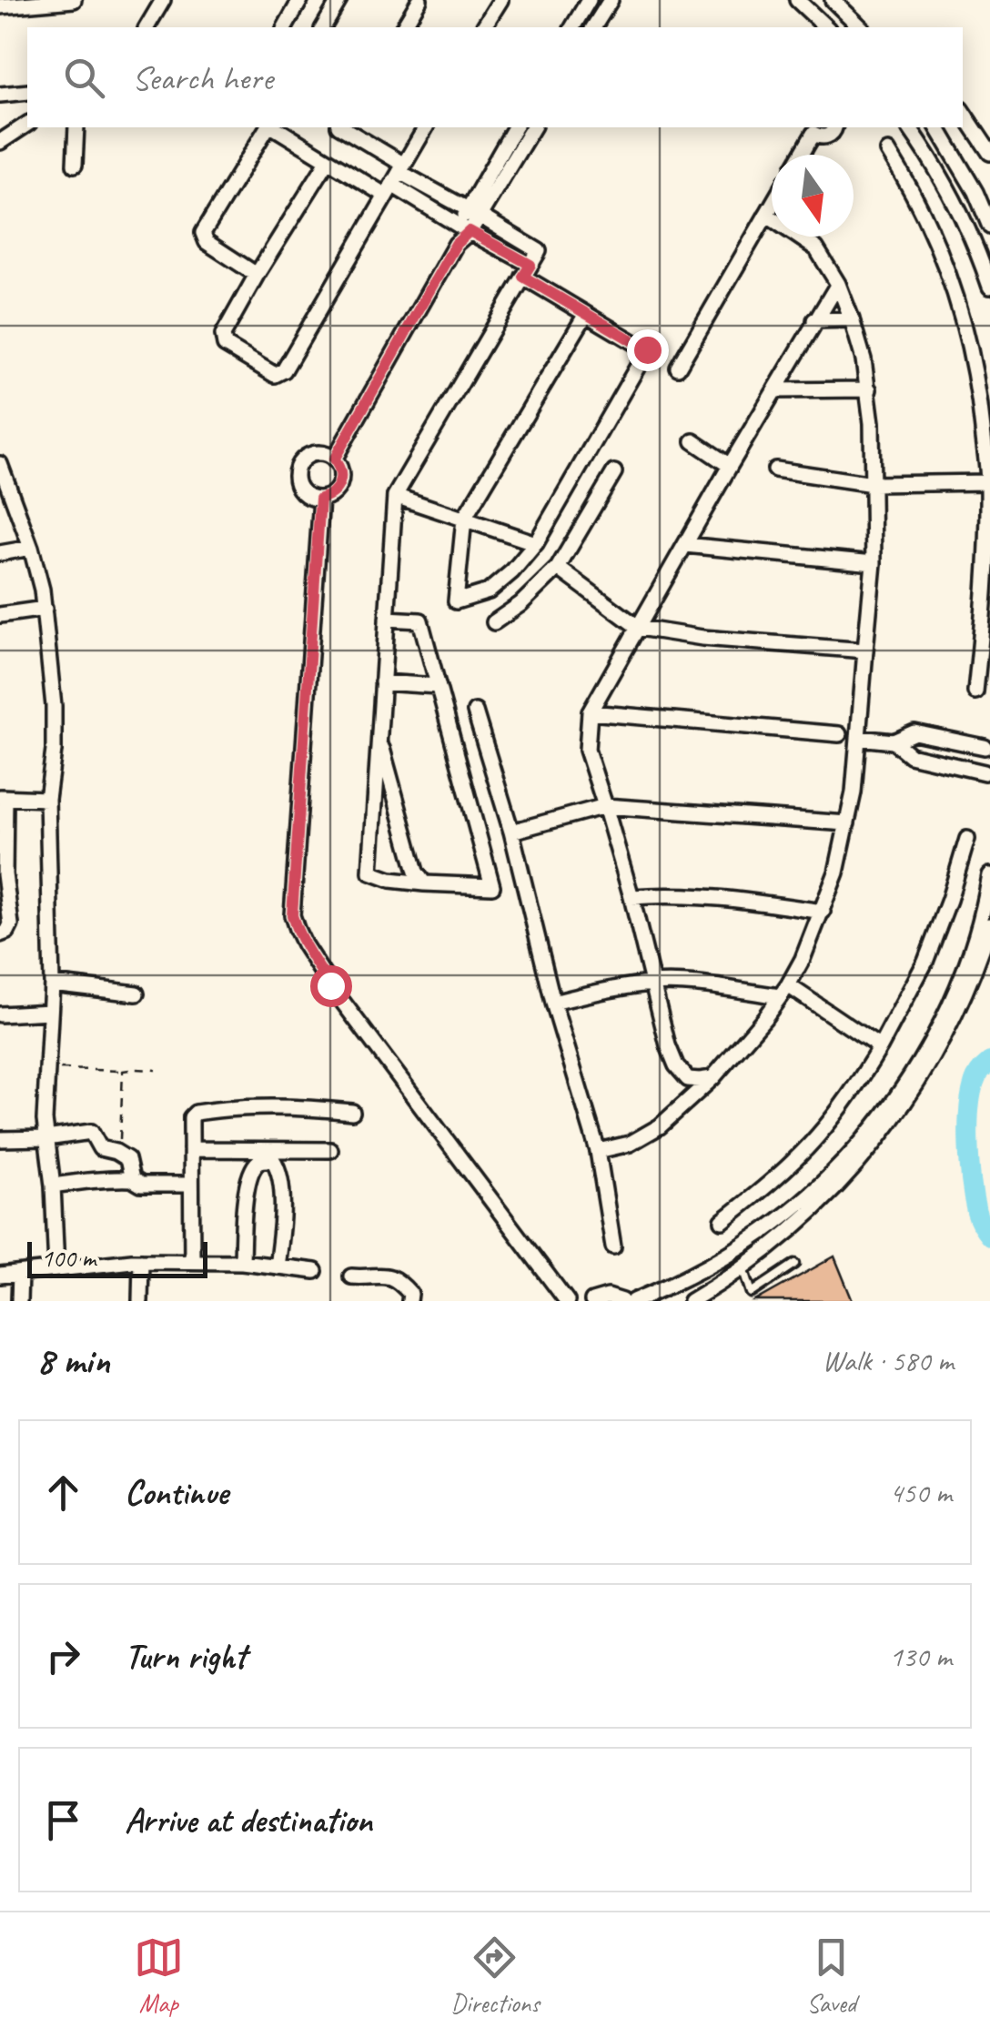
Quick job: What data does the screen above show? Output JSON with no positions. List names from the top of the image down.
{
  "scale_bar": "100 m",
  "north": "bottom",
  "page": {
    "search": "Search here",
    "scale": "100 m",
    "heading": ["8 min", "Walk · 580 m"],
    "list": [
      ["Continue", "450 m"],
      ["Turn right", "130 m"],
      "Arrive at destination"
    ],
    "nav": ["Map", "Directions", "Saved"]
  }
}
